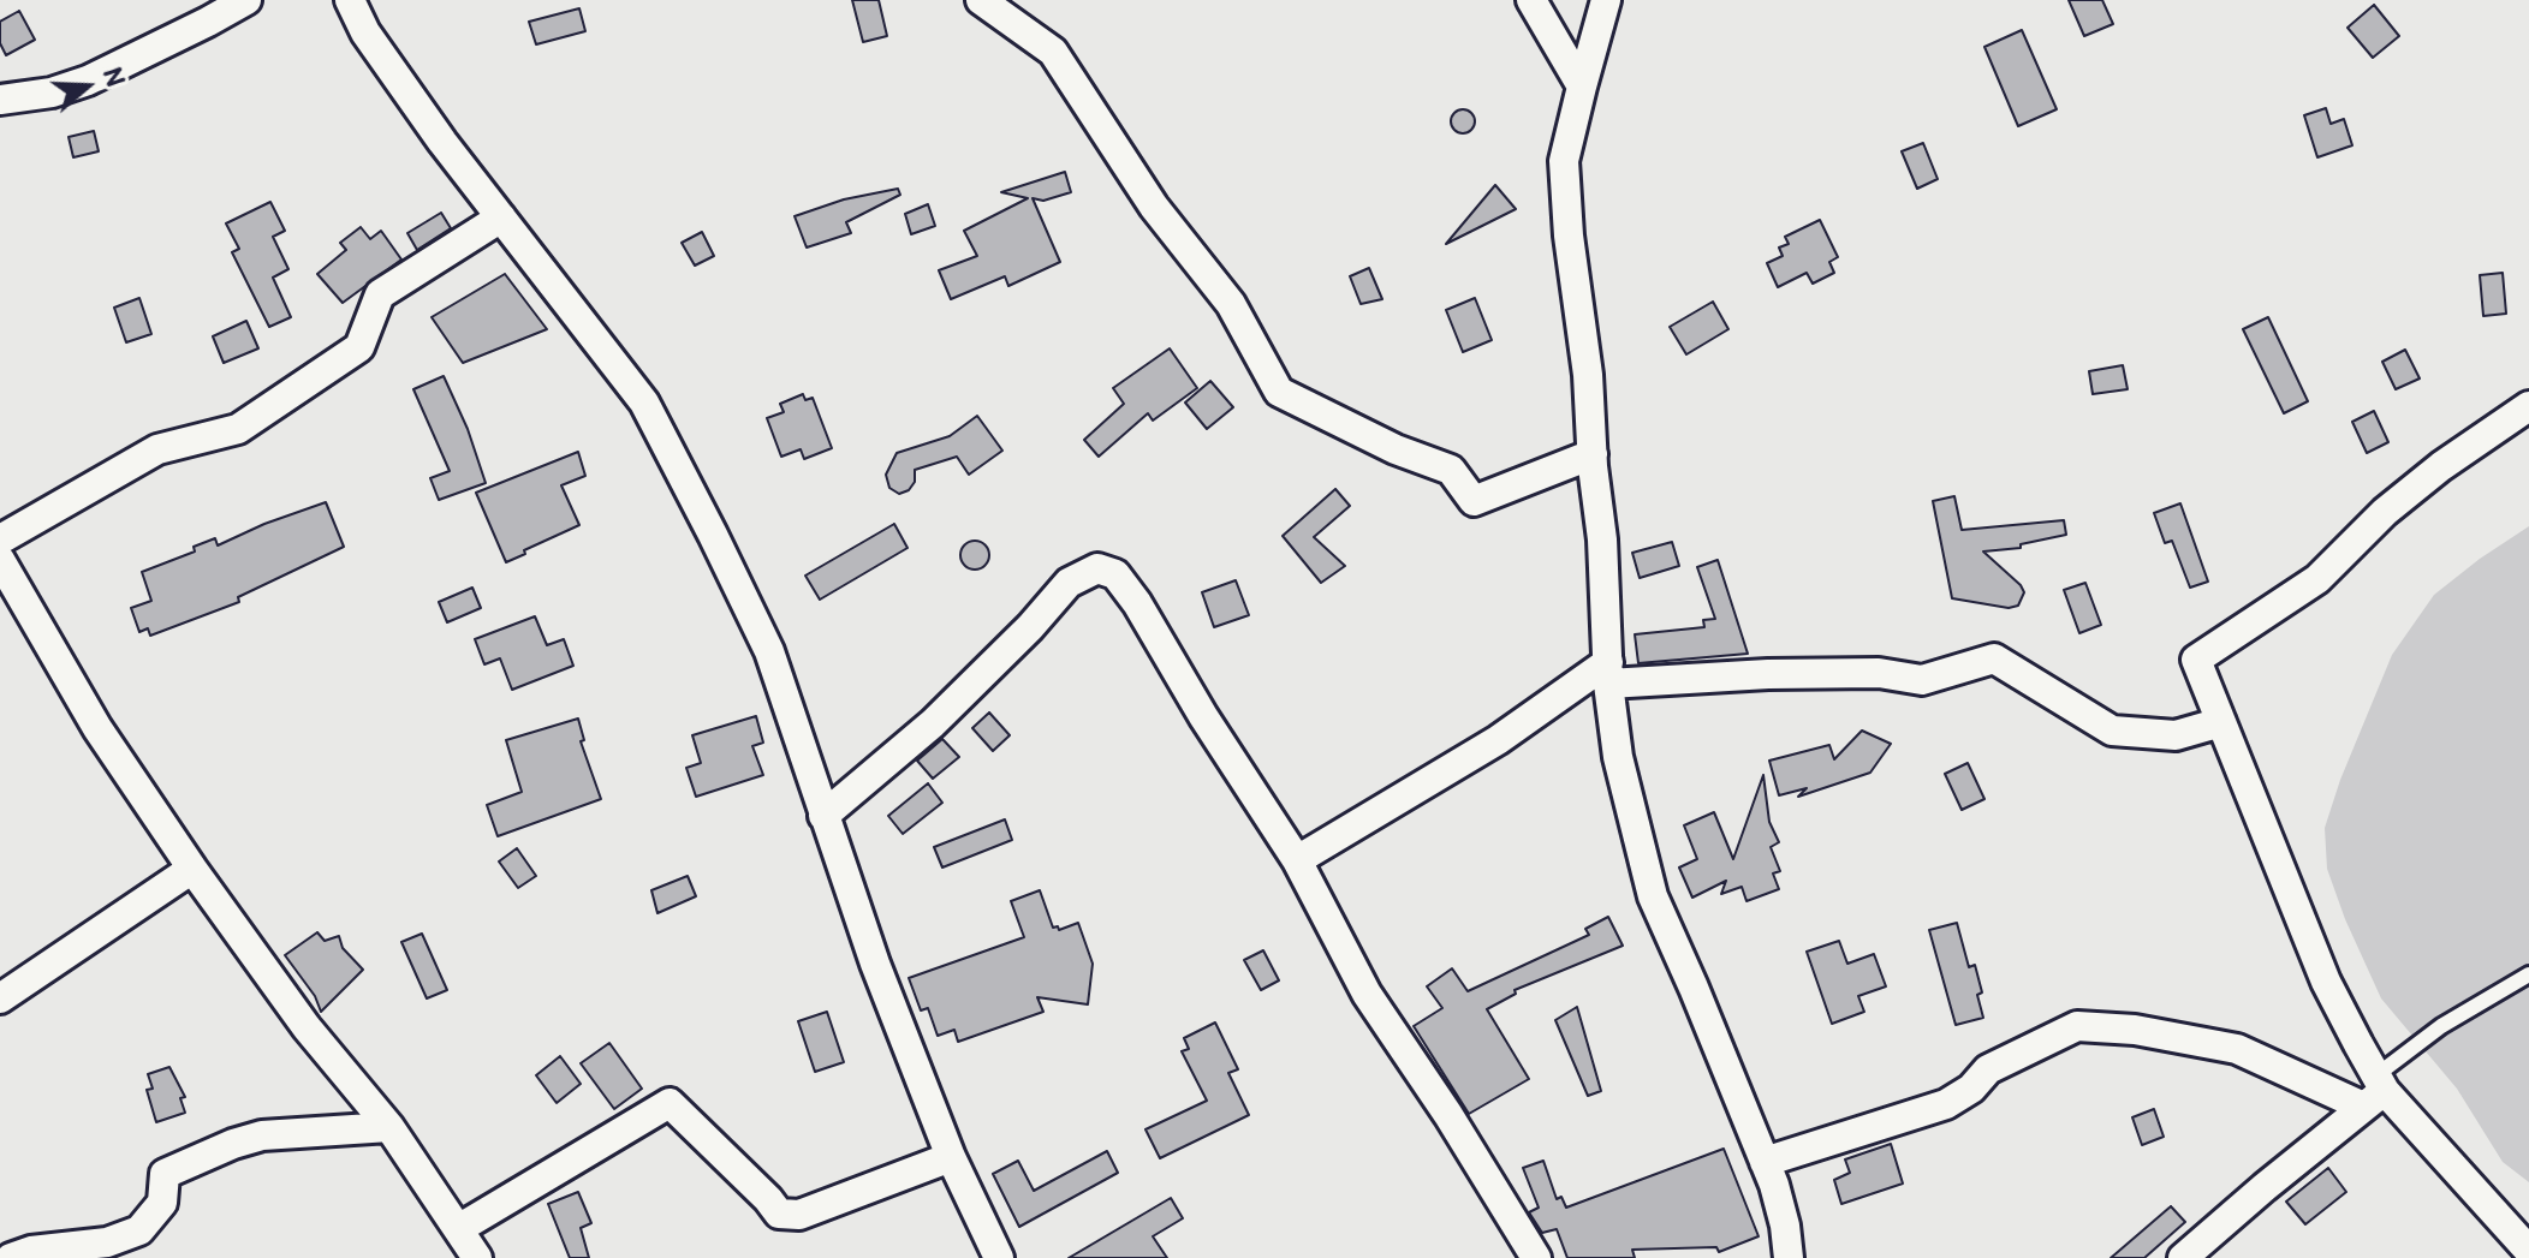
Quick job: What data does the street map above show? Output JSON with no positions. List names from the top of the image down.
{
  "north": "right"
}
